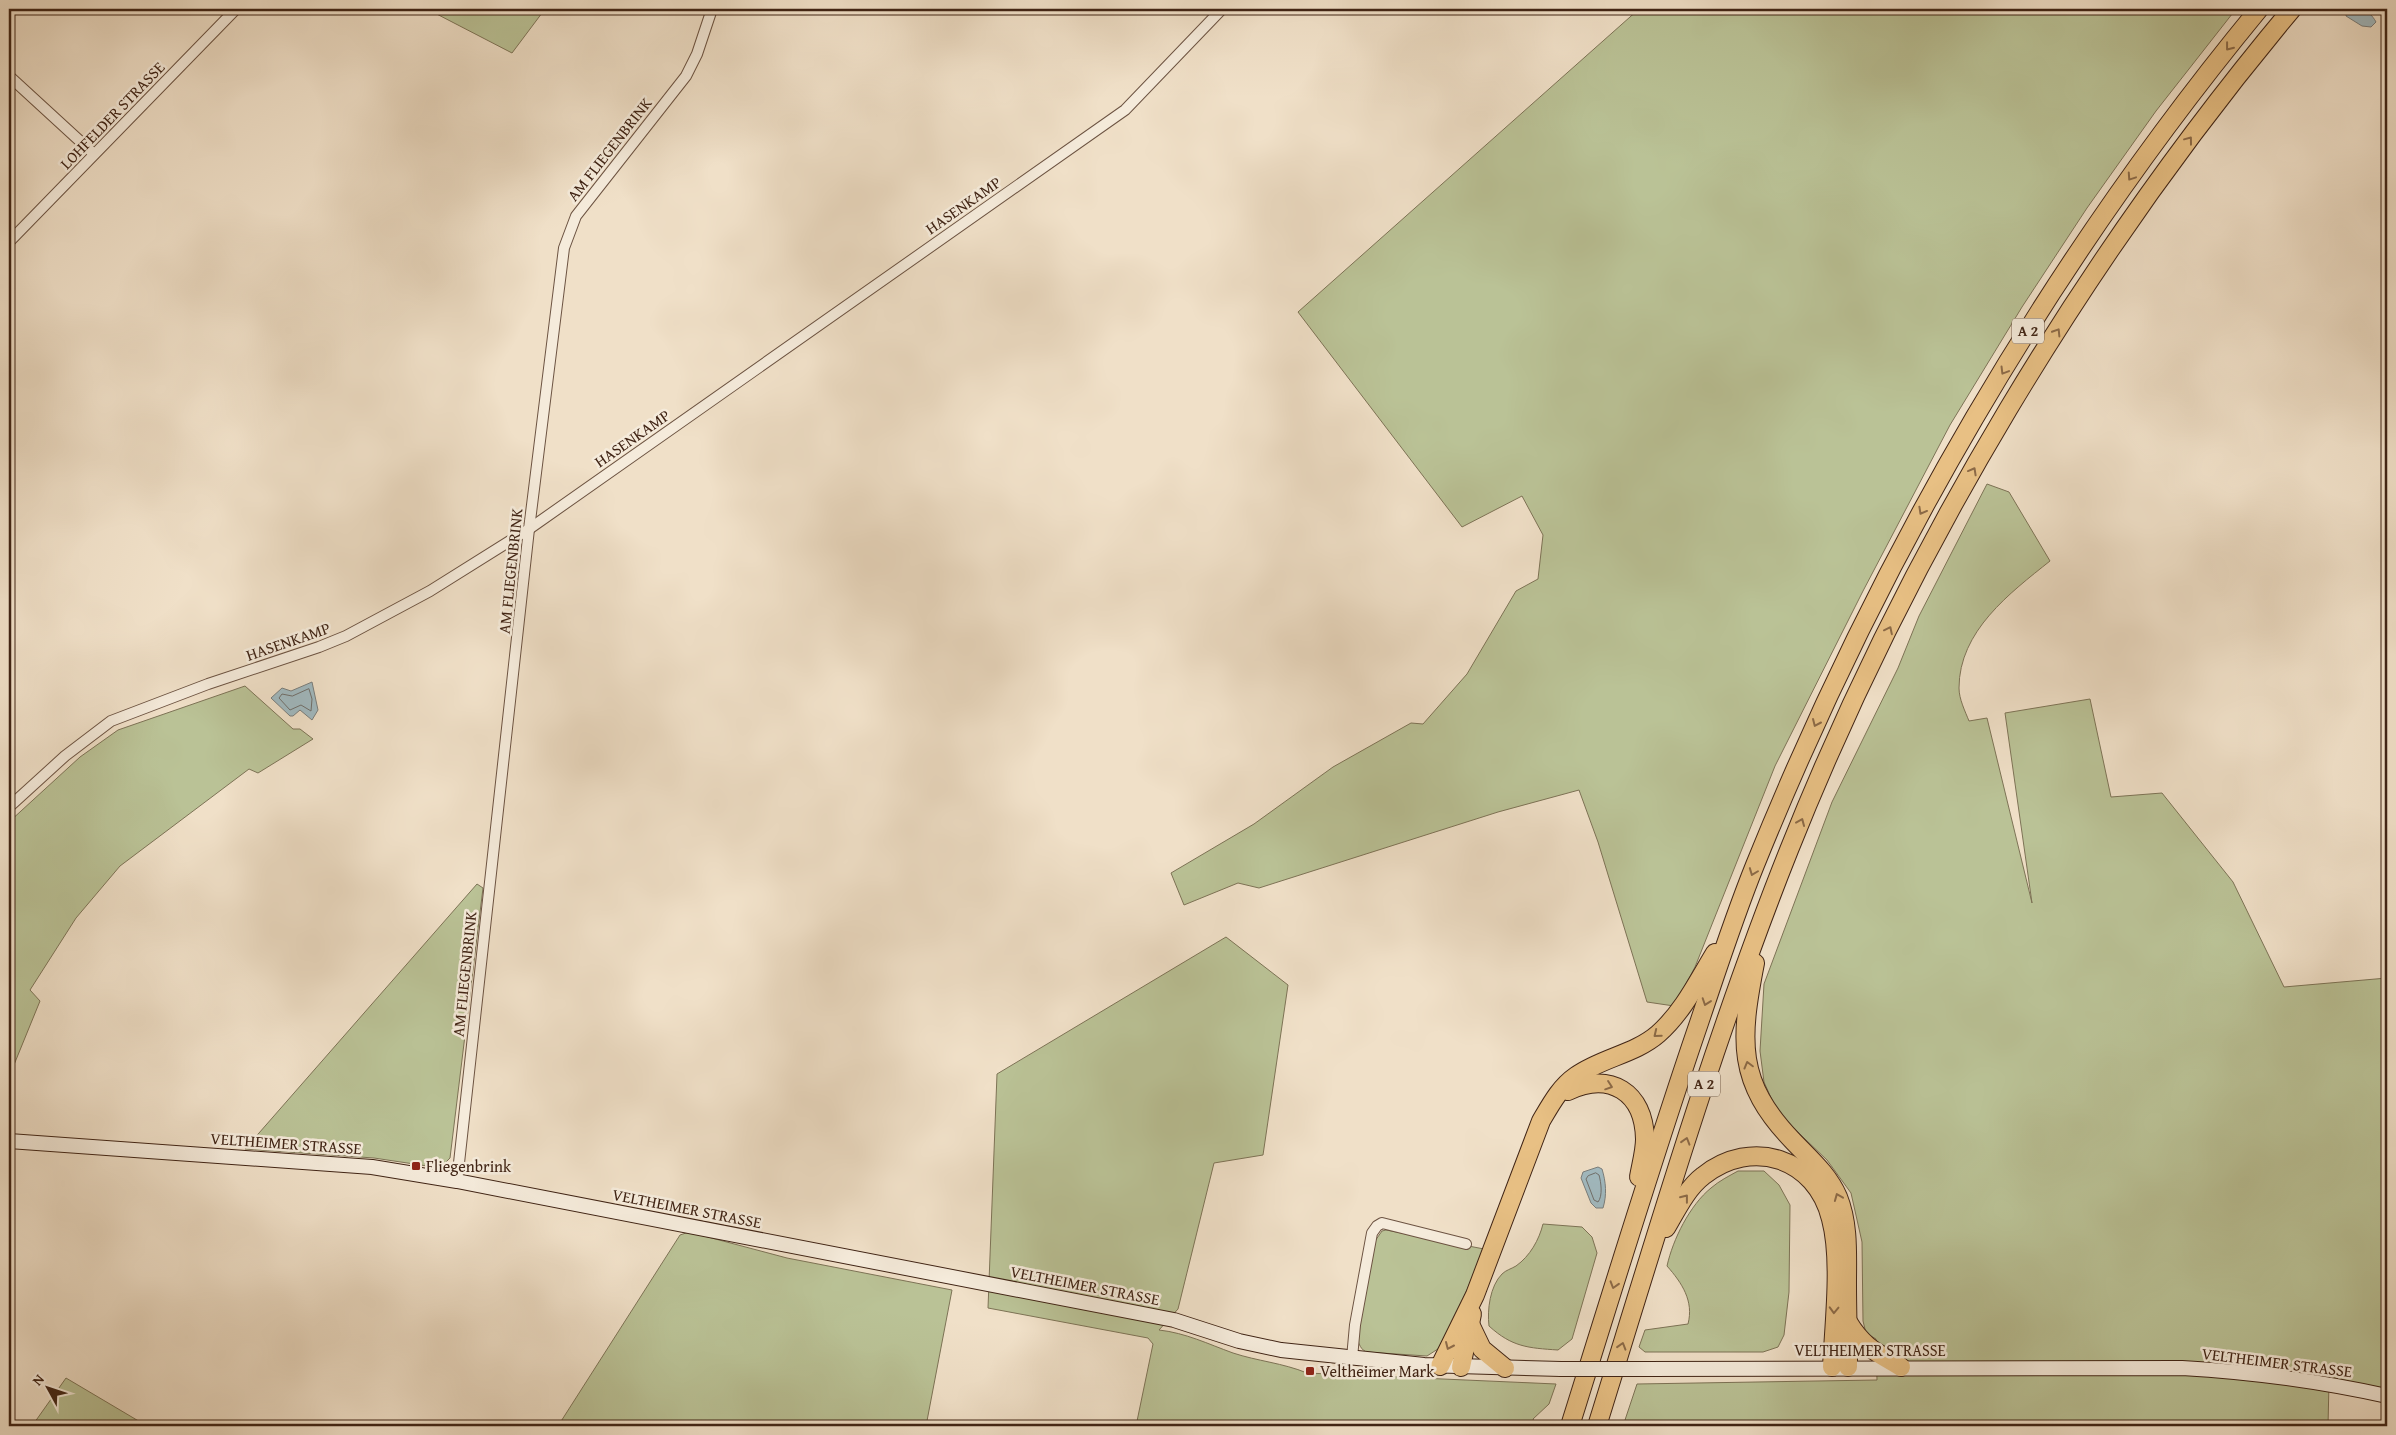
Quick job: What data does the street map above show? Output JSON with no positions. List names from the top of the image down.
{
  "streets": {
    "highway": ["A 2"],
    "main road": ["VELTHEIMER STRASSE"],
    "street": ["LOHFELDER STRASSE", "AM FLIEGENBRINK", "HASENKAMP"]
  },
  "crossings": [
    ["AM FLIEGENBRINK", "HASENKAMP"],
    ["AM FLIEGENBRINK", "VELTHEIMER STRASSE"]
  ],
  "places": {
    "transit": ["Fliegenbrink", "Veltheimer Mark"]
  },
  "north": "top left"
}
